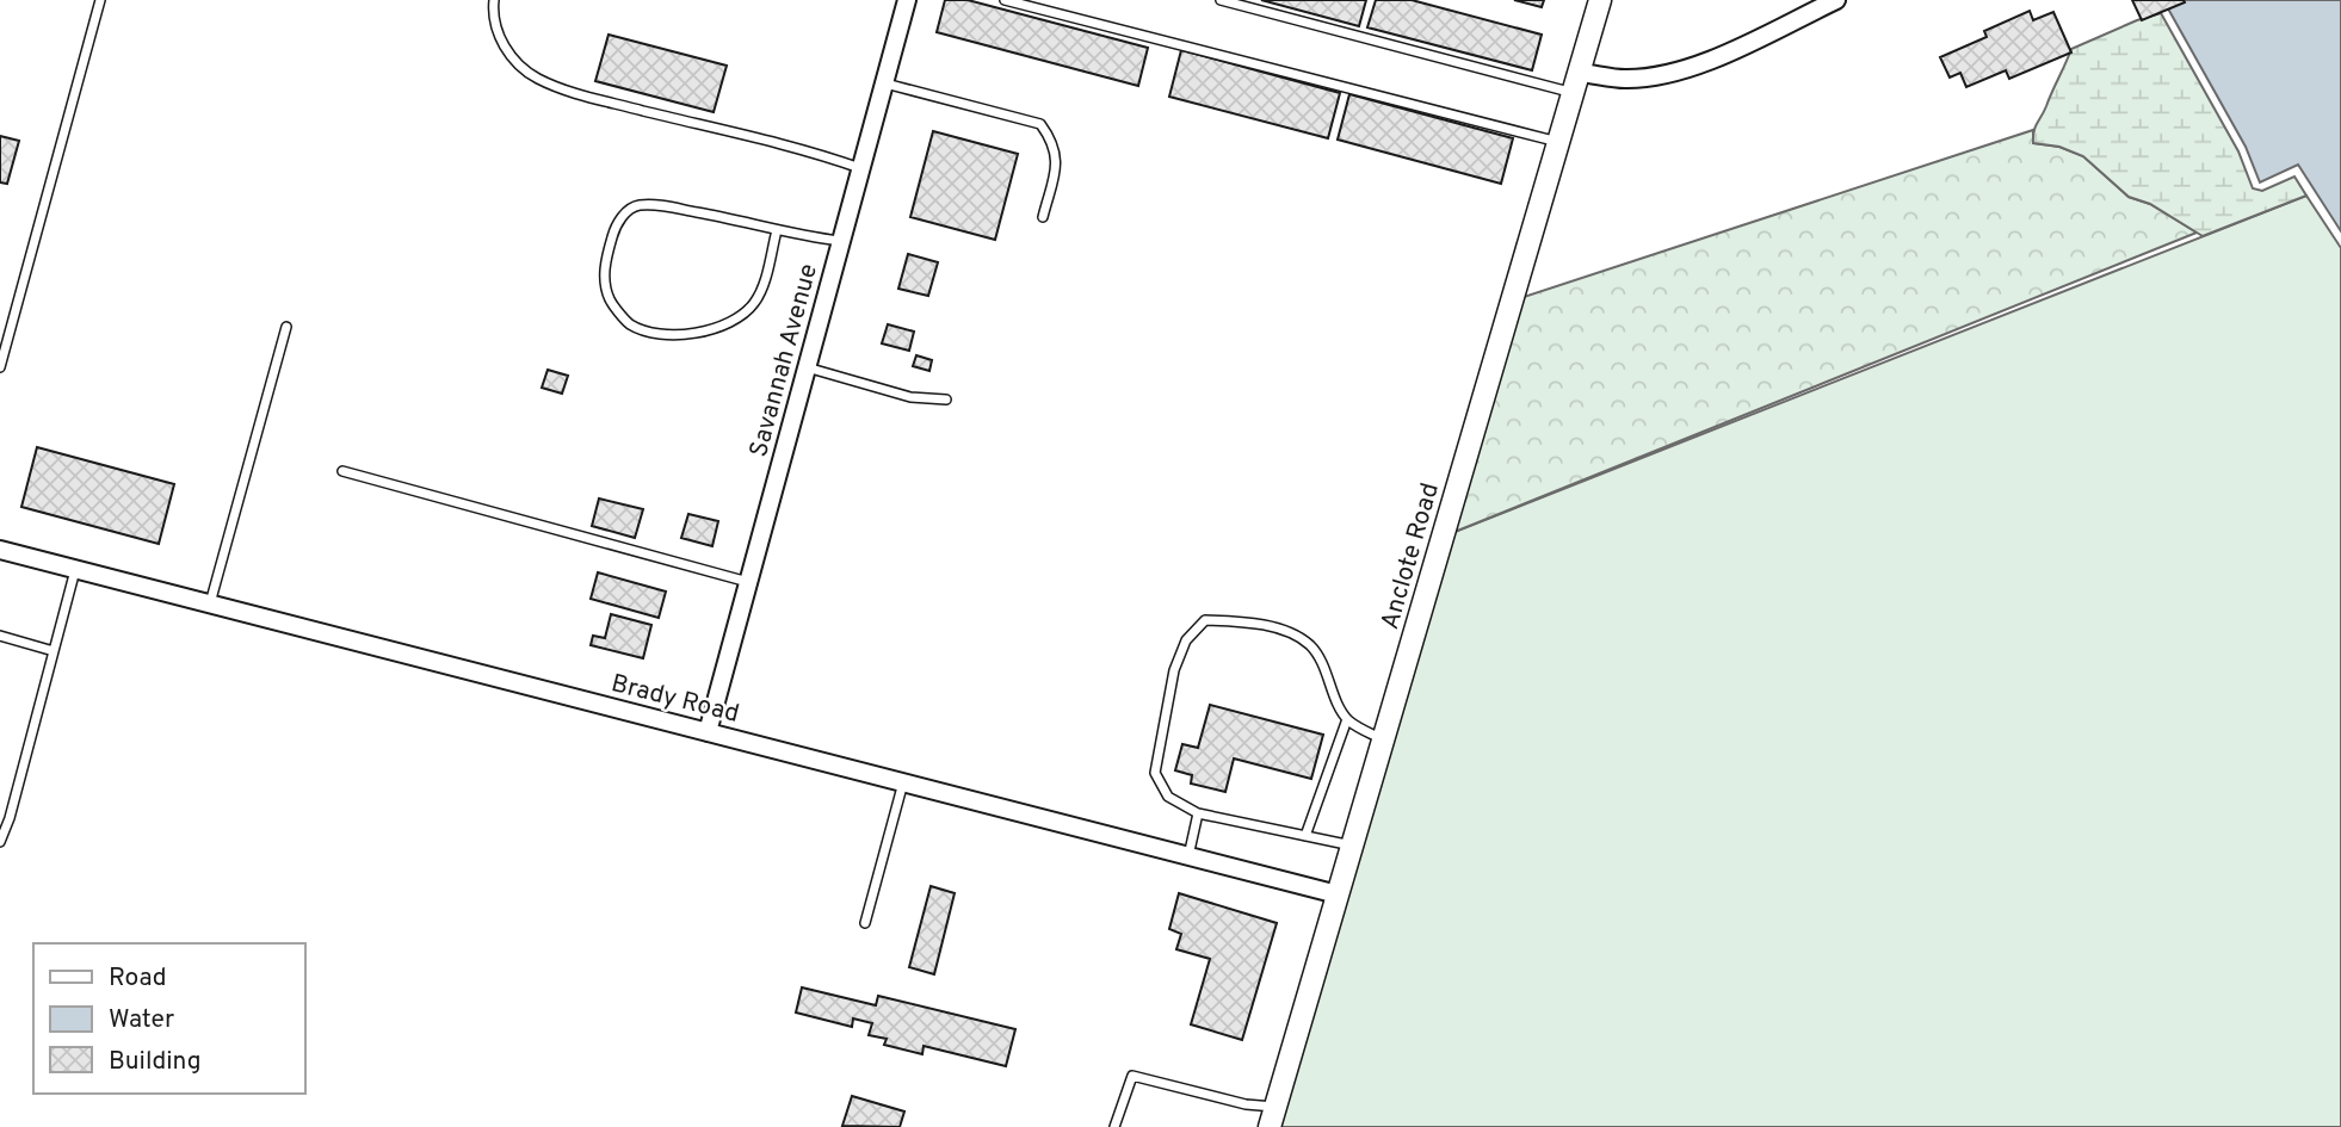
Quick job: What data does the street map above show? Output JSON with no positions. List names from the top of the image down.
{
  "streets": {
    "street": ["Savannah Avenue", "Anclote Road", "Brady Road"]
  },
  "crossings": [
    ["Savannah Avenue", "Brady Road"],
    ["Anclote Road", "Brady Road"]
  ],
  "legend": ["Road", "Water", "Building"]
}
